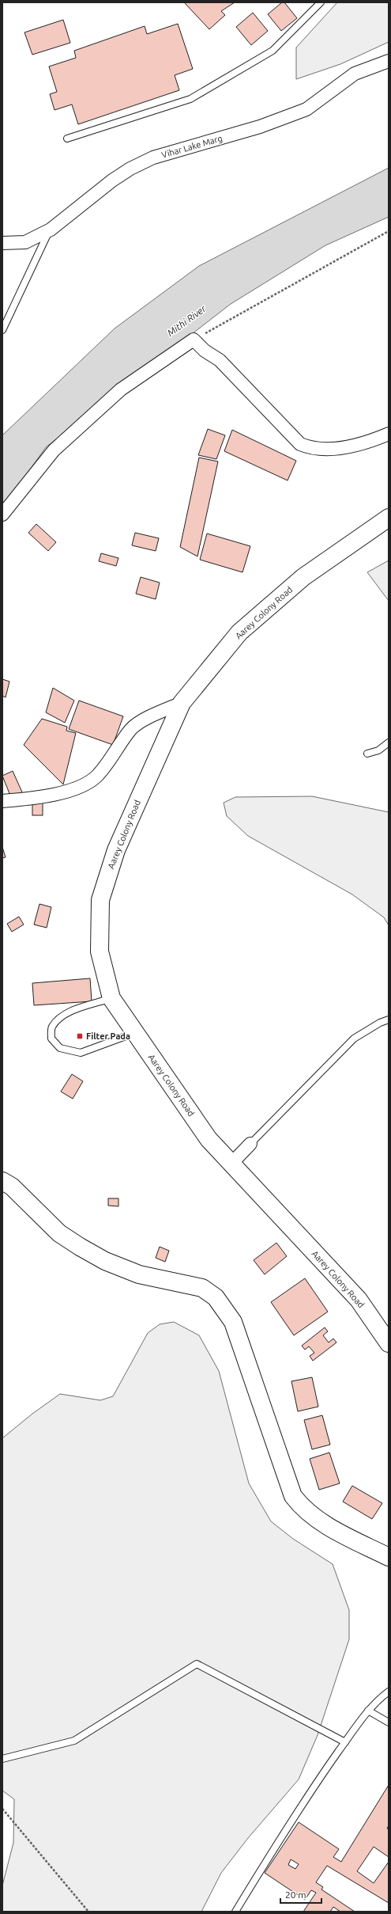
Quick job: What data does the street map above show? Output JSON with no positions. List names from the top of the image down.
{
  "streets": {
    "main road": ["Aarey Colony Road"],
    "street": ["Vihar Lake Marg"]
  },
  "water": ["Mithi River"],
  "places": {
    "transit": ["Filter Pada"]
  },
  "scale_bar": "20 m"
}
